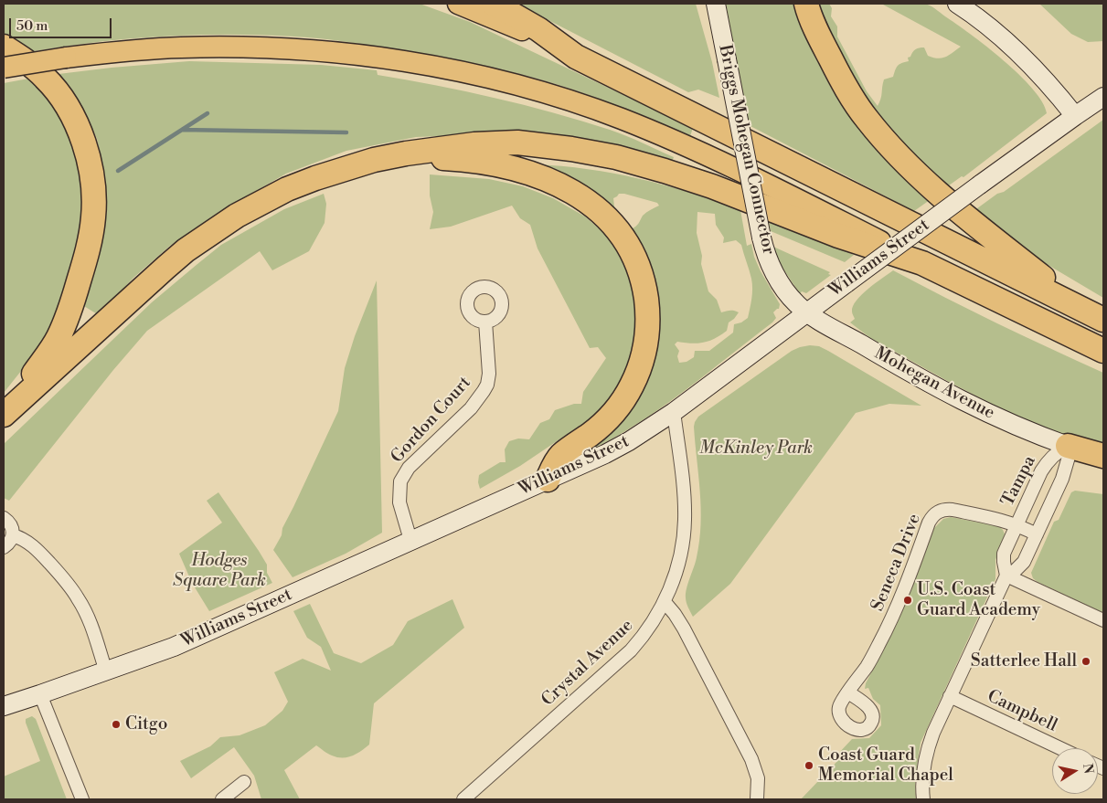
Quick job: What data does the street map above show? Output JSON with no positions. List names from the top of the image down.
{
  "streets": {
    "main road": ["Briggs Mohegan Connector", "Williams Street", "Mohegan Avenue"],
    "street": [
      "Gordon Court",
      "Tampa",
      "Seneca Drive",
      "Crystal Avenue",
      "Campbell"
    ]
  },
  "crossings": [
    ["Briggs Mohegan Connector", "Williams Street"],
    ["Briggs Mohegan Connector", "Mohegan Avenue"],
    ["Williams Street", "Mohegan Avenue"],
    ["Williams Street", "Gordon Court"],
    ["Williams Street", "Crystal Avenue"],
    ["Mohegan Avenue", "Tampa"],
    ["Tampa", "Seneca Drive"],
    ["Tampa", "Campbell"]
  ],
  "parks": ["McKinley Park", "Hodges Square Park"],
  "places": [
    "U.S. Coast Guard Academy",
    "Satterlee Hall",
    "Citgo",
    "Coast Guard Memorial Chapel"
  ],
  "scale_bar": "50 m",
  "north": "right"
}
